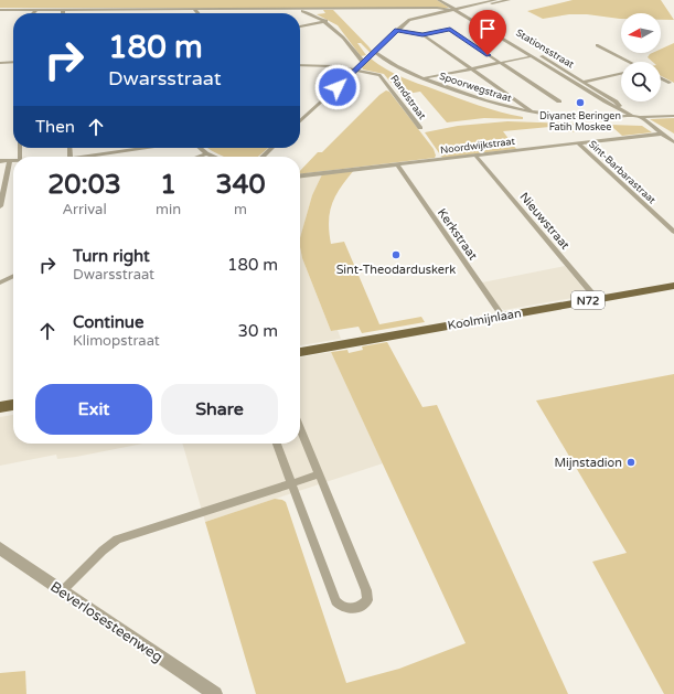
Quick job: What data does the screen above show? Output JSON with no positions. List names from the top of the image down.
{
  "streets": {
    "main road": ["N72", "Koolmijnlaan"],
    "street": [
      "Stationsstraat",
      "Spoorwegstraat",
      "Randstraat",
      "Noordwijkstraat",
      "Sint-Barbarastraat",
      "Nieuwstraat",
      "Kerkstraat",
      "Beverlosesteenweg"
    ]
  },
  "crossings": [
    ["Stationsstraat", "Spoorwegstraat"],
    ["Stationsstraat", "Noordwijkstraat"],
    ["Noordwijkstraat", "Sint-Barbarastraat"],
    ["Noordwijkstraat", "Nieuwstraat"],
    ["Noordwijkstraat", "Kerkstraat"],
    ["Nieuwstraat", "Koolmijnlaan"],
    ["Kerkstraat", "Koolmijnlaan"]
  ],
  "places": ["Diyanet Beringen Fatih Moskee", "Sint-Theodarduskerk", "Mijnstadion"],
  "north": "left",
  "page": {
    "turn": ["180 m", "Dwarsstraat"],
    "then": "Then",
    "eta": [
      "20:03",
      "Arrival",
      "1",
      "min",
      "340",
      "m"
    ],
    "list": [
      {
        "name": "Turn right",
        "note": "Dwarsstraat",
        "value": "180 m"
      },
      {
        "name": "Continue",
        "note": "Klimopstraat",
        "value": "30 m"
      }
    ],
    "buttons": ["Exit", "Share"]
  }
}
